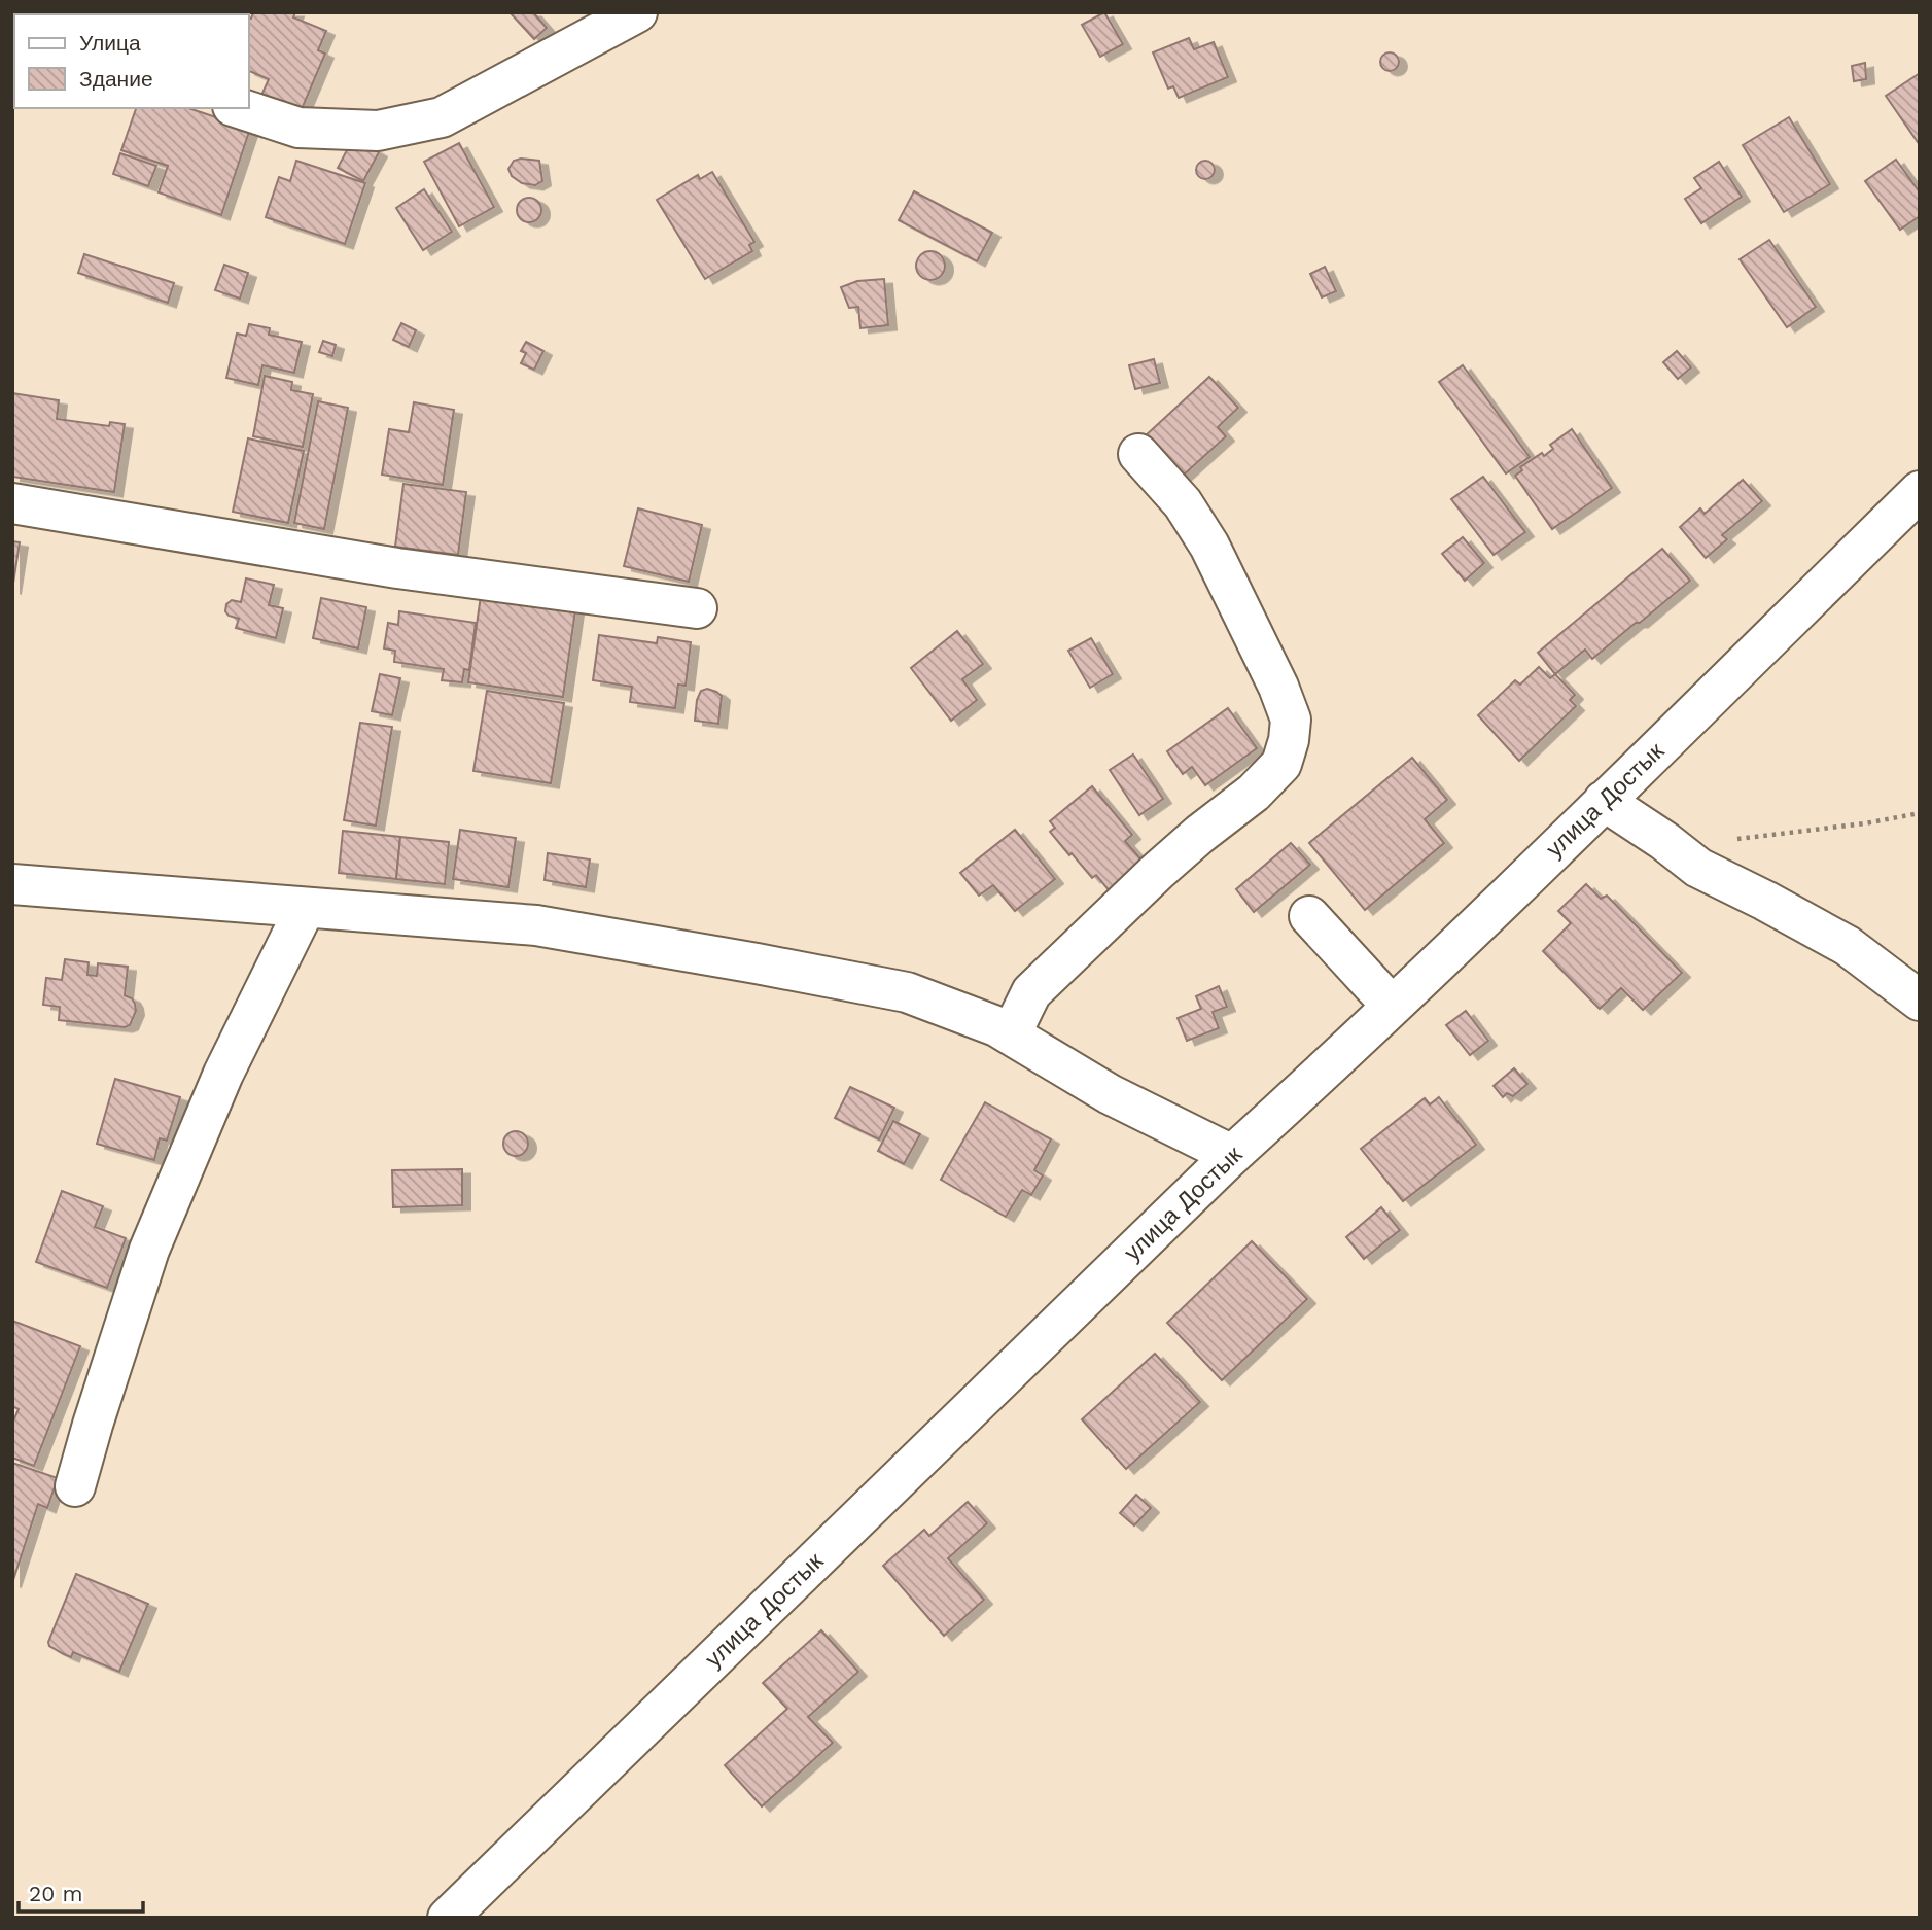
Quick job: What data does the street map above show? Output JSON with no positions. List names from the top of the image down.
{
  "streets": {
    "street": ["улица Достык"]
  },
  "legend": ["Улица", "Здание"],
  "scale_bar": "20 m"
}
